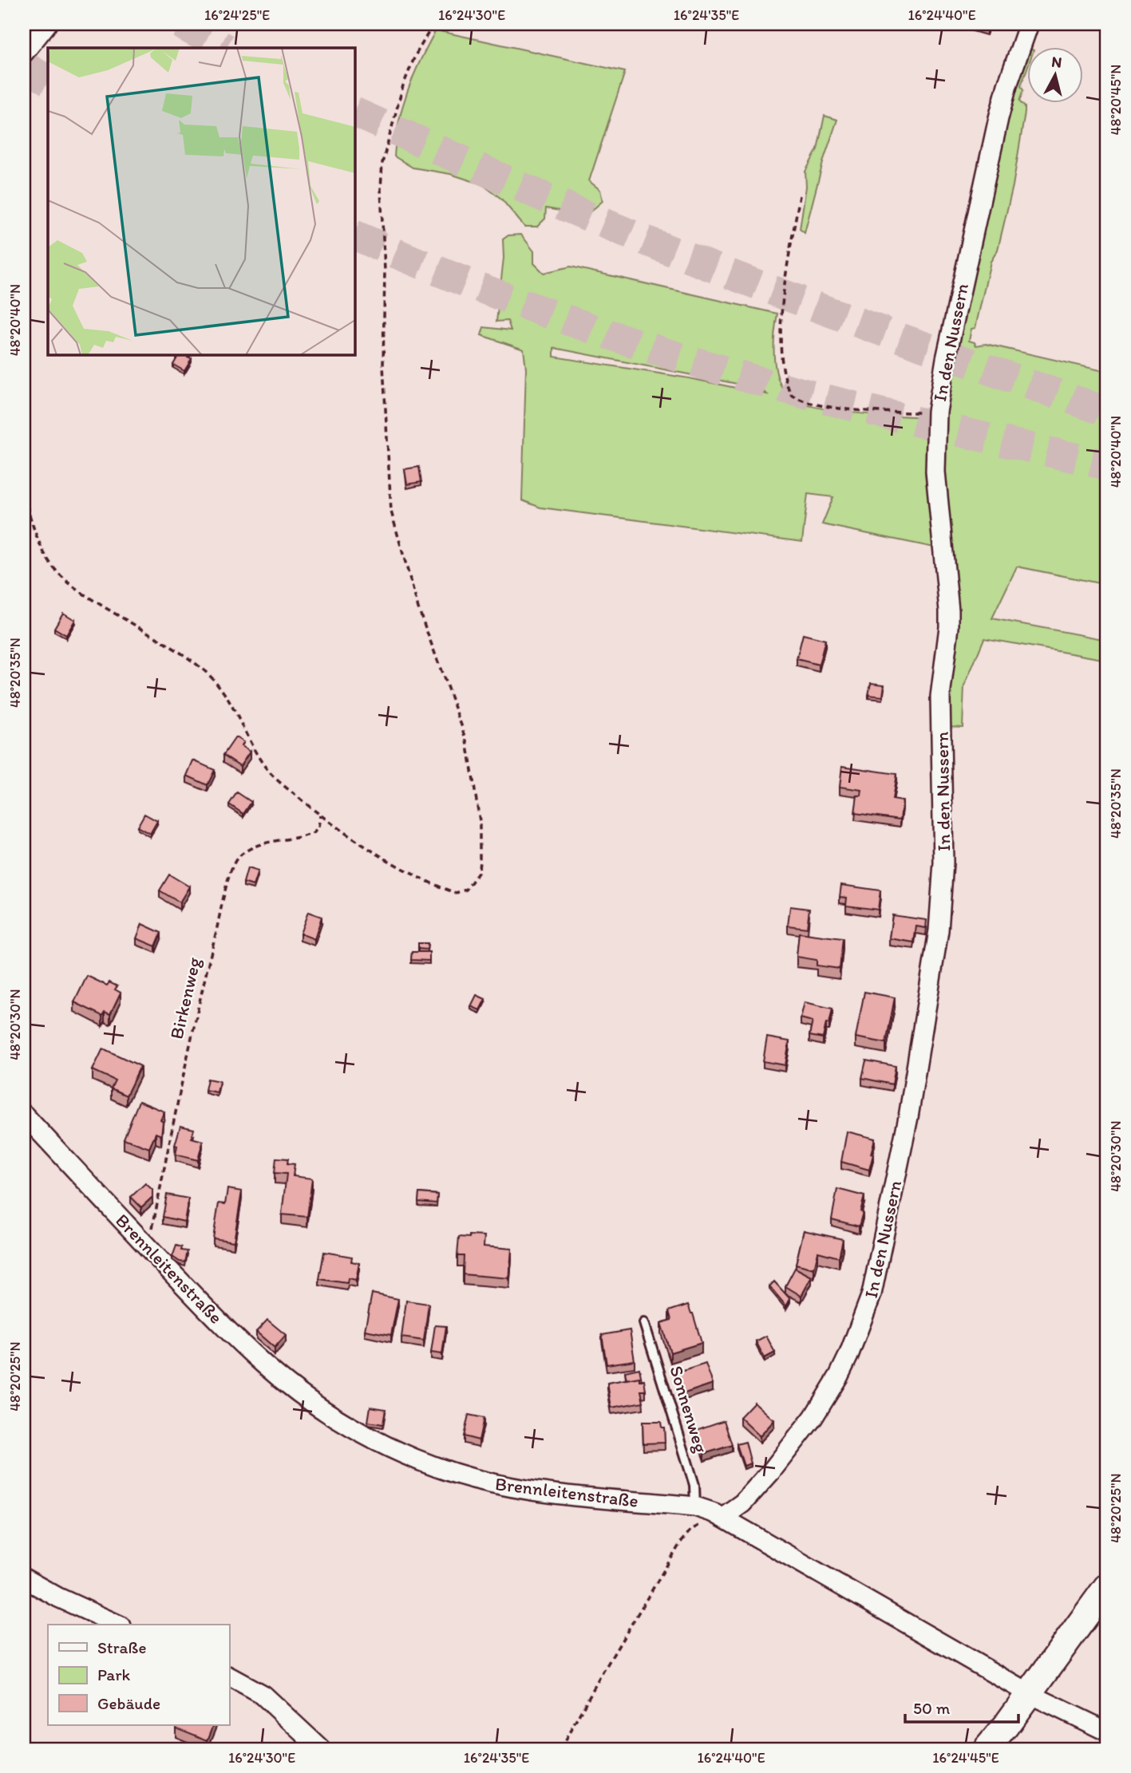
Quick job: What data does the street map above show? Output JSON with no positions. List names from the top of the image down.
{
  "streets": {
    "street": ["In den Nussern", "Brennleitenstraße"],
    "lane": ["Sonnenweg"],
    "path": ["Birkenweg"]
  },
  "crossings": [
    ["In den Nussern", "Brennleitenstraße"],
    ["Birkenweg", "Brennleitenstraße"],
    ["Brennleitenstraße", "Sonnenweg"]
  ],
  "legend": ["Straße", "Park", "Gebäude"],
  "scale_bar": "50 m",
  "north": "top",
  "coordinates": [
    "16°24'25\"E",
    "16°24'30\"E",
    "16°24'35\"E",
    "16°24'40\"E",
    "48°20'45\"N",
    "48°20'40\"N",
    "48°20'35\"N",
    "48°20'30\"N",
    "48°20'25\"N",
    "16°24'45\"E"
  ]
}
